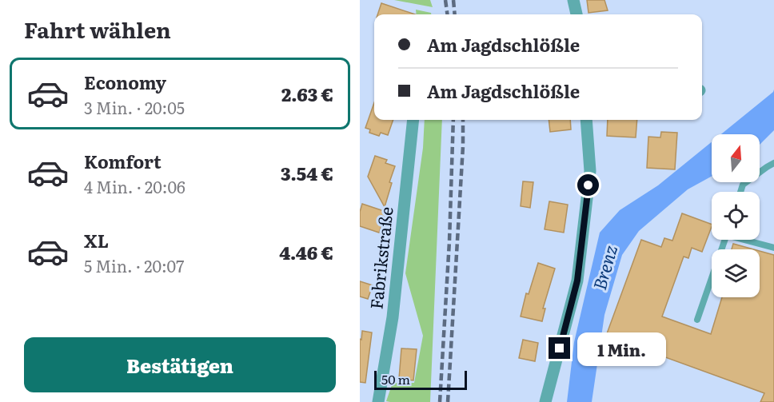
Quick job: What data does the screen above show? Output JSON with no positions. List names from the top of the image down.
{
  "streets": {
    "street": ["Fabrikstraße"]
  },
  "water": ["Brenz"],
  "scale_bar": "50 m",
  "north": "top",
  "page": {
    "heading": "Fahrt wählen",
    "banner": ["Am Jagdschlößle", "Am Jagdschlößle"],
    "list": [
      {
        "name": "Economy",
        "note": "3 Min. · 20:05",
        "value": "2.63 €"
      },
      {
        "name": "Komfort",
        "note": "4 Min. · 20:06",
        "value": "3.54 €"
      },
      {
        "name": "XL",
        "note": "5 Min. · 20:07",
        "value": "4.46 €"
      }
    ],
    "buttons": "Bestätigen",
    "bubble": "1 Min.",
    "scale": "50 m"
  }
}
